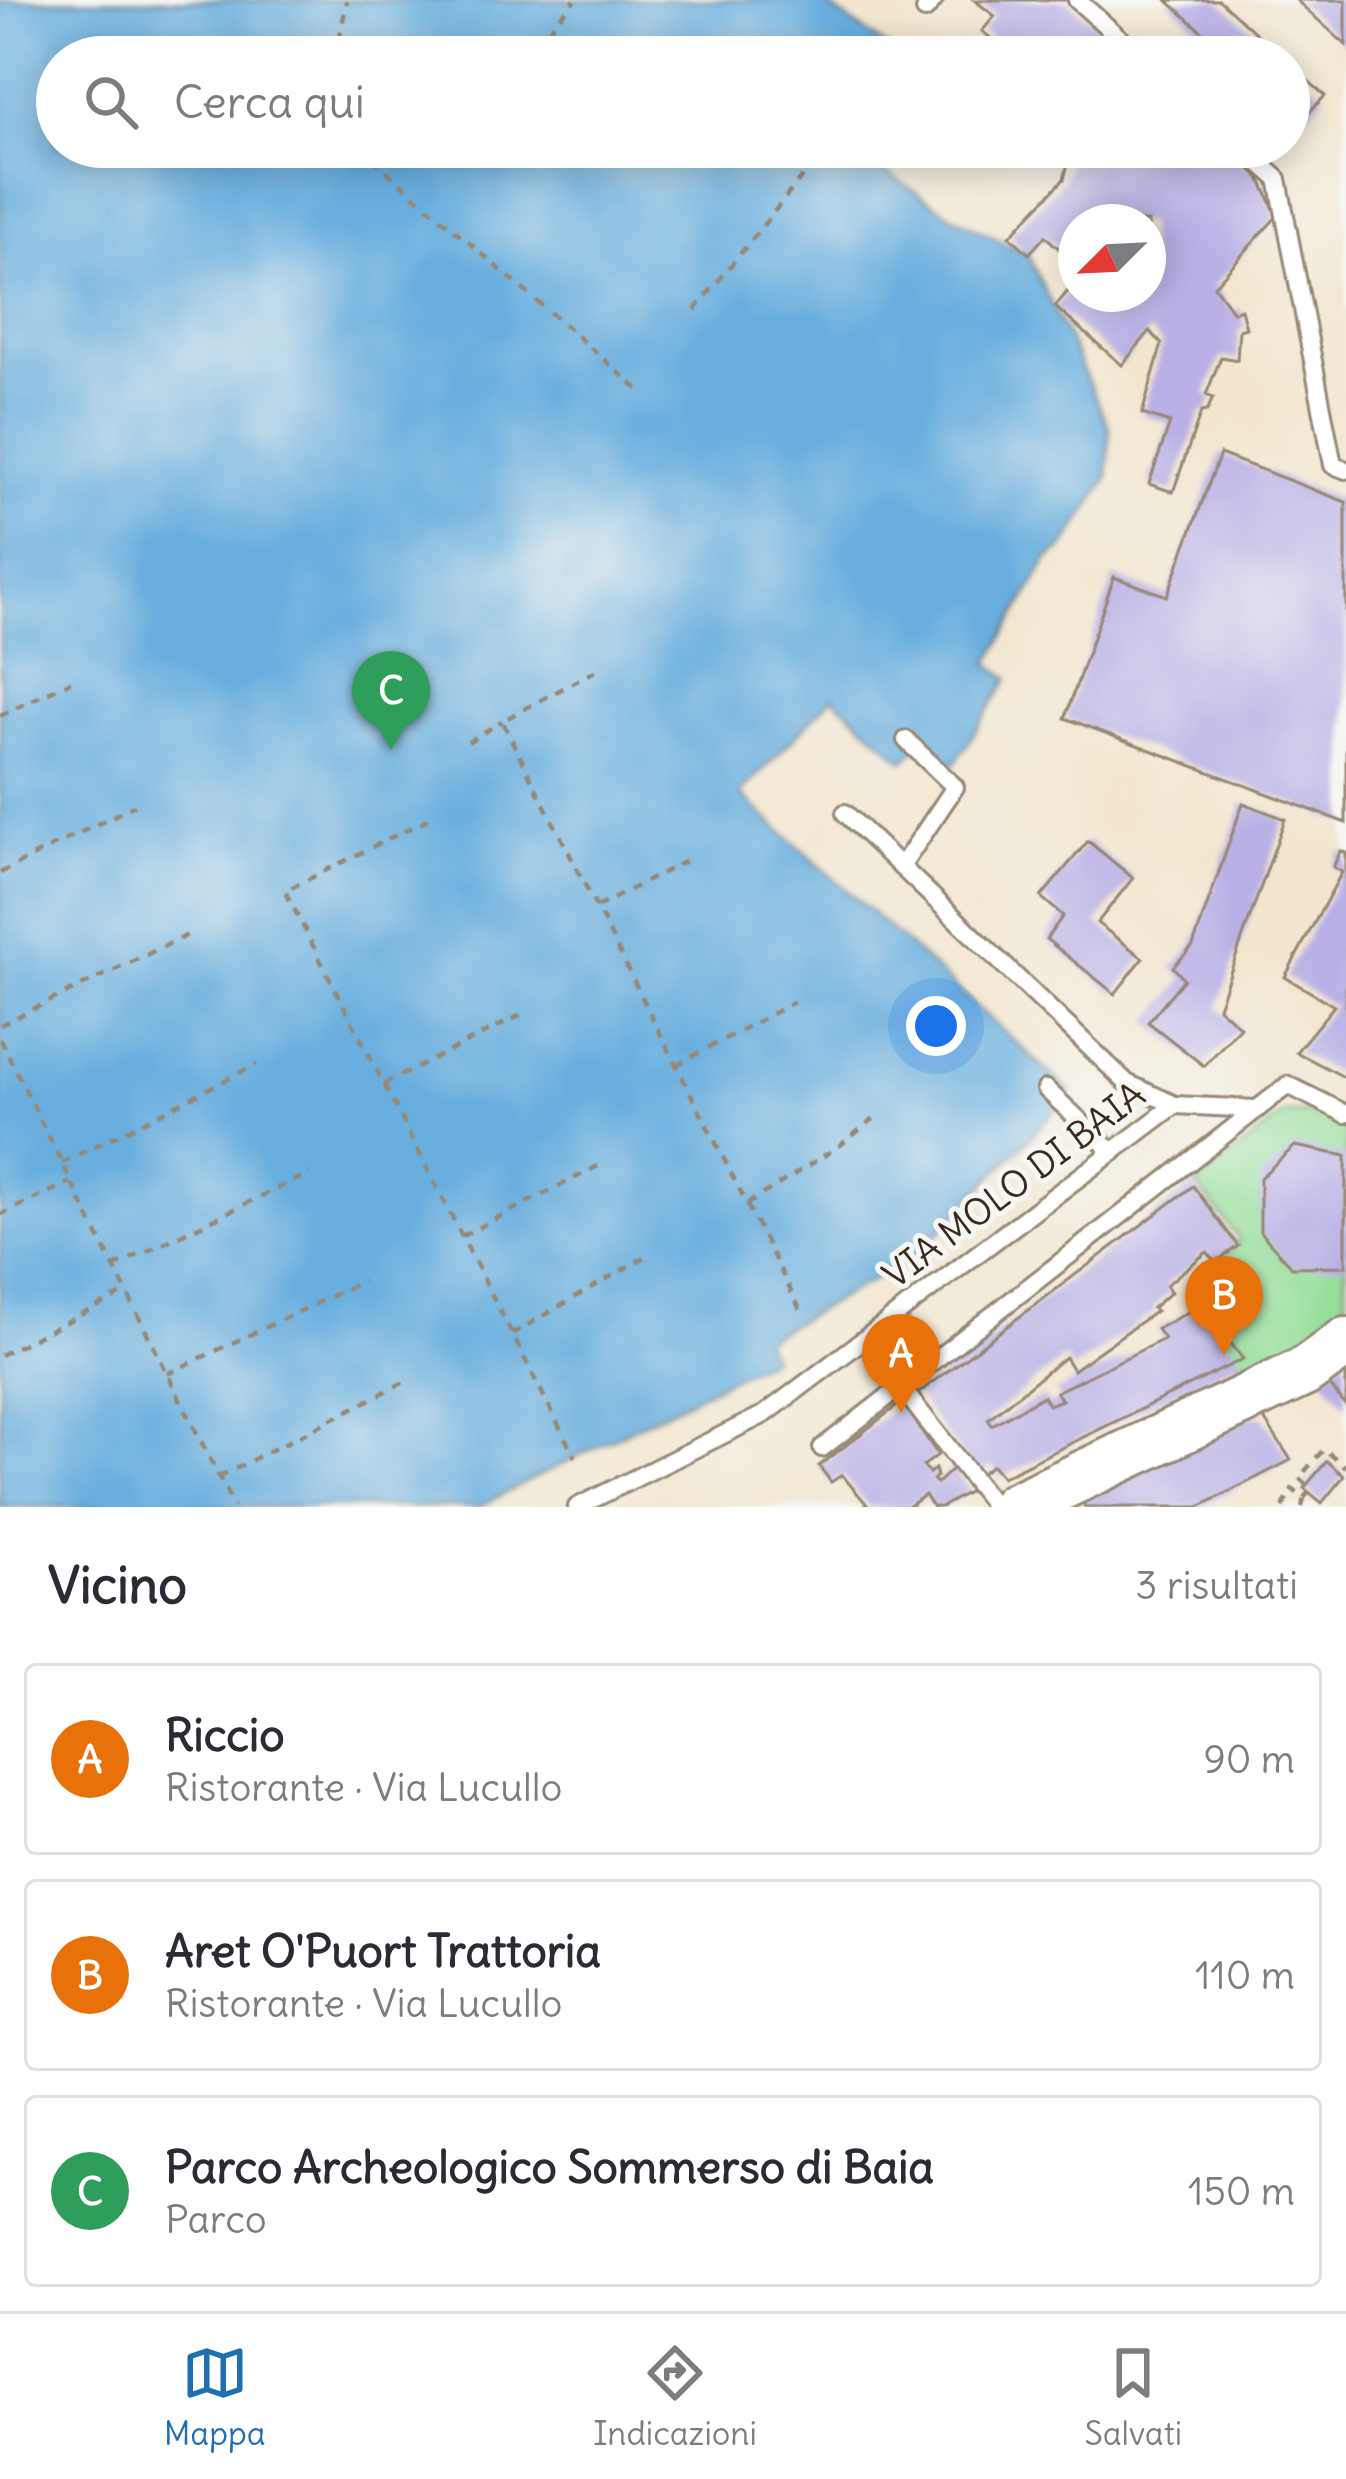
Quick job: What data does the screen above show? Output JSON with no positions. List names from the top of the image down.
{
  "streets": {
    "lane": ["VIA MOLO DI BAIA"]
  },
  "north": "bottom left",
  "page": {
    "search": "Cerca qui",
    "pins": ["C", "B", "A"],
    "heading": ["Vicino", "3 risultati"],
    "list": [
      {
        "mark": "A",
        "name": "Riccio",
        "note": "Ristorante · Via Lucullo",
        "value": "90 m"
      },
      {
        "mark": "B",
        "name": "Aret O'Puort Trattoria",
        "note": "Ristorante · Via Lucullo",
        "value": "110 m"
      },
      {
        "mark": "C",
        "name": "Parco Archeologico Sommerso di Baia",
        "note": "Parco",
        "value": "150 m"
      }
    ],
    "nav": ["Mappa", "Indicazioni", "Salvati"]
  }
}
